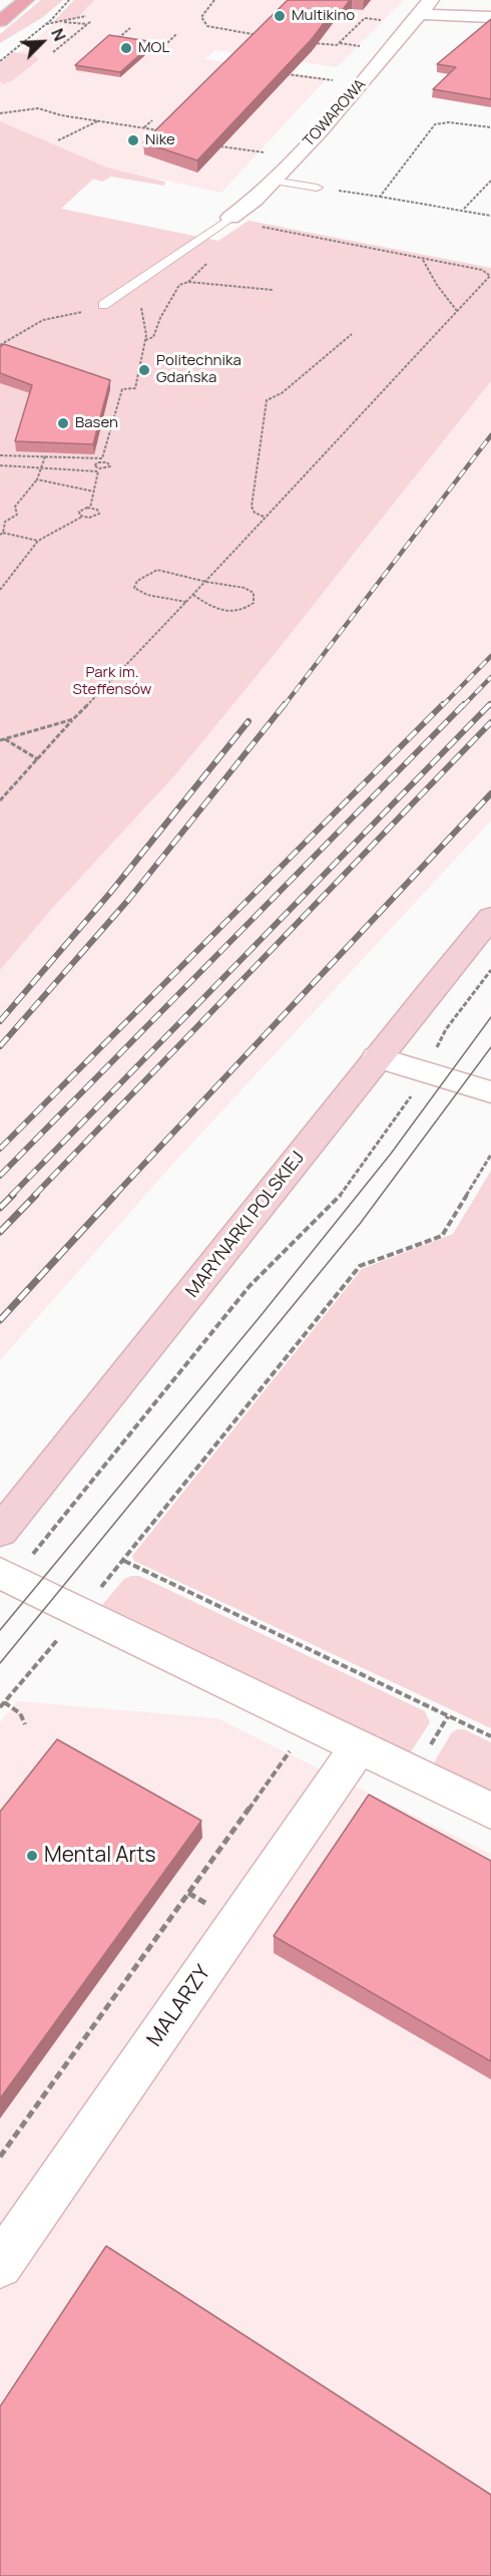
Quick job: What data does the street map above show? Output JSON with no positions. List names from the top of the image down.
{
  "streets": {
    "main road": ["MARYNARKI POLSKIEJ"],
    "street": ["TOWAROWA", "MALARZY"]
  },
  "parks": ["Park im. Steffensów"],
  "places": [
    "Multikino",
    "MOL",
    "Nike",
    "Politechnika Gdańska",
    "Basen",
    "Mental Arts"
  ],
  "north": "top right"
}
